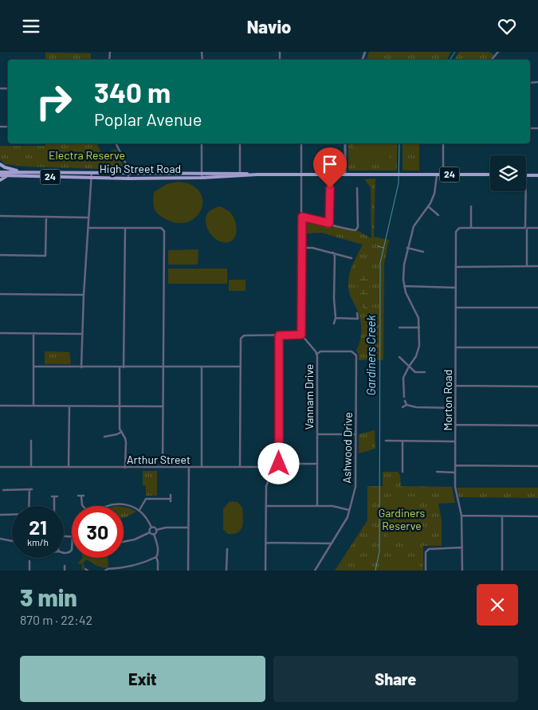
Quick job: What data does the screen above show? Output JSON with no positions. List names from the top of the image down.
{
  "streets": {
    "main road": ["High Street Road", "24"],
    "street": [
      "Vannam Drive",
      "Morton Road",
      "Ashwood Drive",
      "Arthur Street"
    ]
  },
  "crossings": [
    ["Vannam Drive", "Ashwood Drive"],
    ["Vannam Drive", "Arthur Street"]
  ],
  "water": ["Gardiners Creek"],
  "parks": ["Electra Reserve", "Gardiners Reserve"],
  "page": {
    "header": "Navio",
    "turn": ["340 m", "Poplar Avenue"],
    "speed": "21 km/h",
    "limit": "30",
    "heading": ["3 min", "870 m · 22:42"],
    "buttons": ["Exit", "Share"]
  }
}
